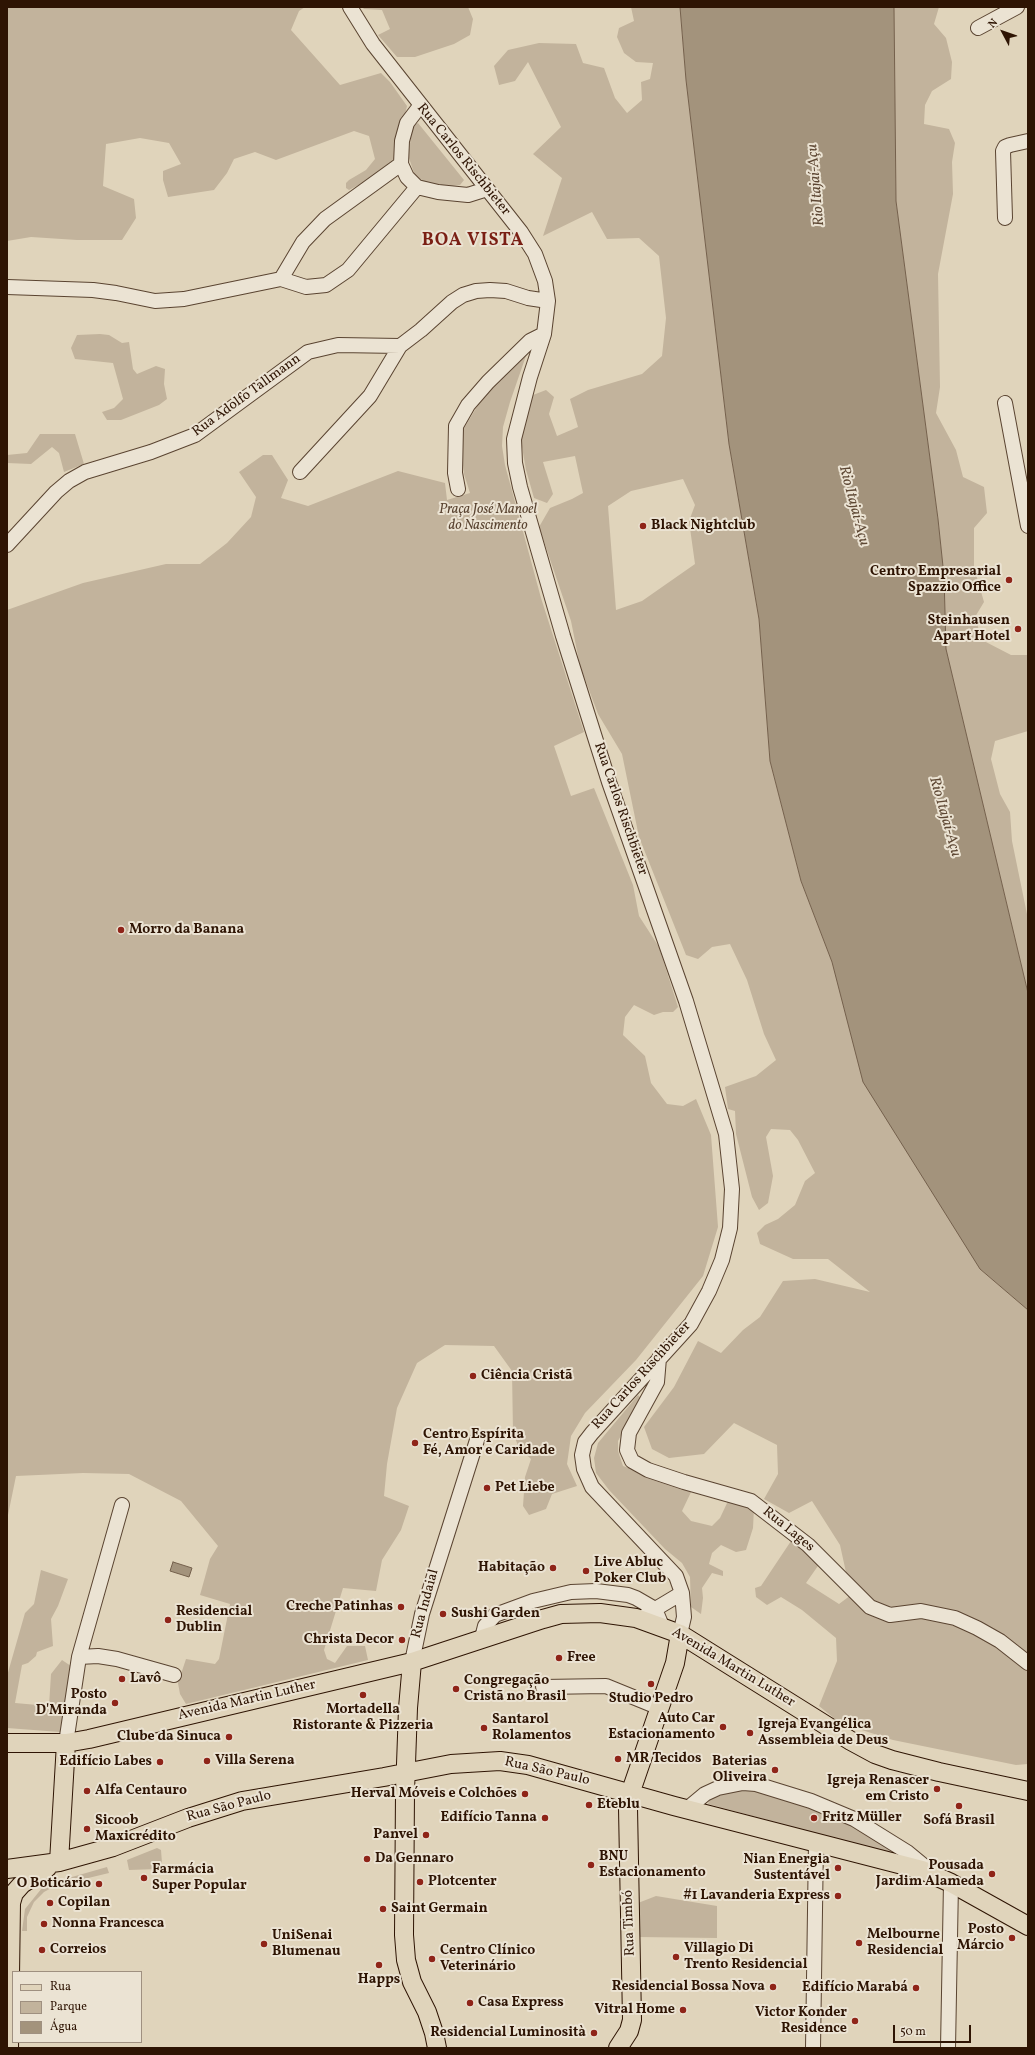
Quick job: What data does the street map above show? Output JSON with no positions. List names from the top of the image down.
{
  "streets": {
    "main road": [
      "Rua Carlos Rischbieter",
      "Rua Indaial",
      "Avenida Martin Luther",
      "Rua São Paulo",
      "Rua Timbó"
    ],
    "street": ["Rua Adolfo Tallmann", "Rua Lages"]
  },
  "crossings": [
    ["Rua Carlos Rischbieter", "Rua Lages"],
    ["Rua Carlos Rischbieter", "Avenida Martin Luther"],
    ["Rua Carlos Rischbieter", "Rua São Paulo"],
    ["Rua Carlos Rischbieter", "Rua Timbó"],
    ["Rua Indaial", "Avenida Martin Luther"],
    ["Rua Indaial", "Rua São Paulo"],
    ["Rua São Paulo", "Rua Timbó"]
  ],
  "districts": ["BOA VISTA"],
  "water": ["Rio Itajaí-Açu"],
  "parks": ["Praça José Manoel do Nascimento"],
  "places": [
    "Black Nightclub",
    "Centro Empresarial Spazzio Office",
    "Steinhausen Apart Hotel",
    "Morro da Banana",
    "Ciência Cristã",
    "Centro Espírita Fé, Amor e Caridade",
    "Pet Liebe",
    "Habitação",
    "Live Abluc Poker Club",
    "Creche Patinhas",
    "Sushi Garden",
    "Residencial Dublin",
    "Christa Decor",
    "Free",
    "Lavô",
    "Studio Pedro",
    "Congregação Cristã no Brasil",
    "Mortadella Ristorante & Pizzeria",
    "Posto D'Miranda",
    "Auto Car Estacionamento",
    "Santarol Rolamentos",
    "Igreja Evangélica Assembleia de Deus",
    "Clube da Sinuca",
    "MR Tecidos",
    "Villa Serena",
    "Edifício Labes",
    "Baterias Oliveira",
    "Igreja Renascer em Cristo",
    "Alfa Centauro",
    "Herval Móveis e Colchões",
    "Eteblu",
    "Sofá Brasil",
    "Edifício Tanna",
    "Fritz Müller",
    "Sicoob Maxicrédito",
    "Panvel",
    "Da Gennaro",
    "BNU Estacionamento",
    "Nian Energia Sustentável",
    "Pousada Jardim Alameda",
    "Farmácia Super Popular",
    "Plotcenter",
    "O Boticário",
    "#1 Lavanderia Express",
    "Copilan",
    "Saint Germain",
    "Nonna Francesca",
    "Posto Márcio",
    "Melbourne Residencial",
    "UniSenai Blumenau",
    "Correios",
    "Villagio Di Trento Residencial",
    "Centro Clínico Veterinário",
    "Happs",
    "Residencial Bossa Nova",
    "Edifício Marabá",
    "Casa Express",
    "Vitral Home",
    "Victor Konder Residence",
    "Residencial Luminosità"
  ],
  "legend": ["Rua", "Parque", "Água"],
  "scale_bar": "50 m",
  "north": "top left"
}
